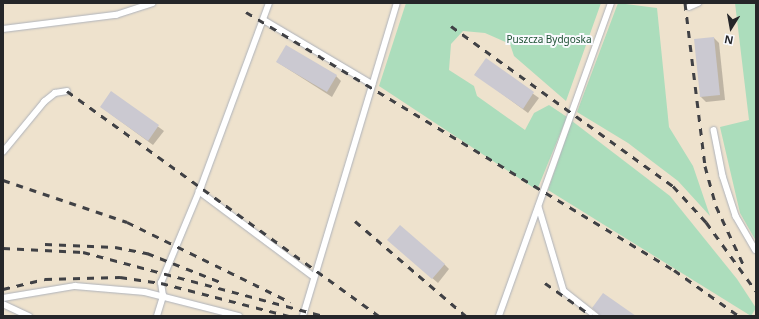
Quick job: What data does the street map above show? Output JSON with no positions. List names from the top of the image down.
{
  "parks": ["Puszcza Bydgoska"],
  "north": "bottom"
}
